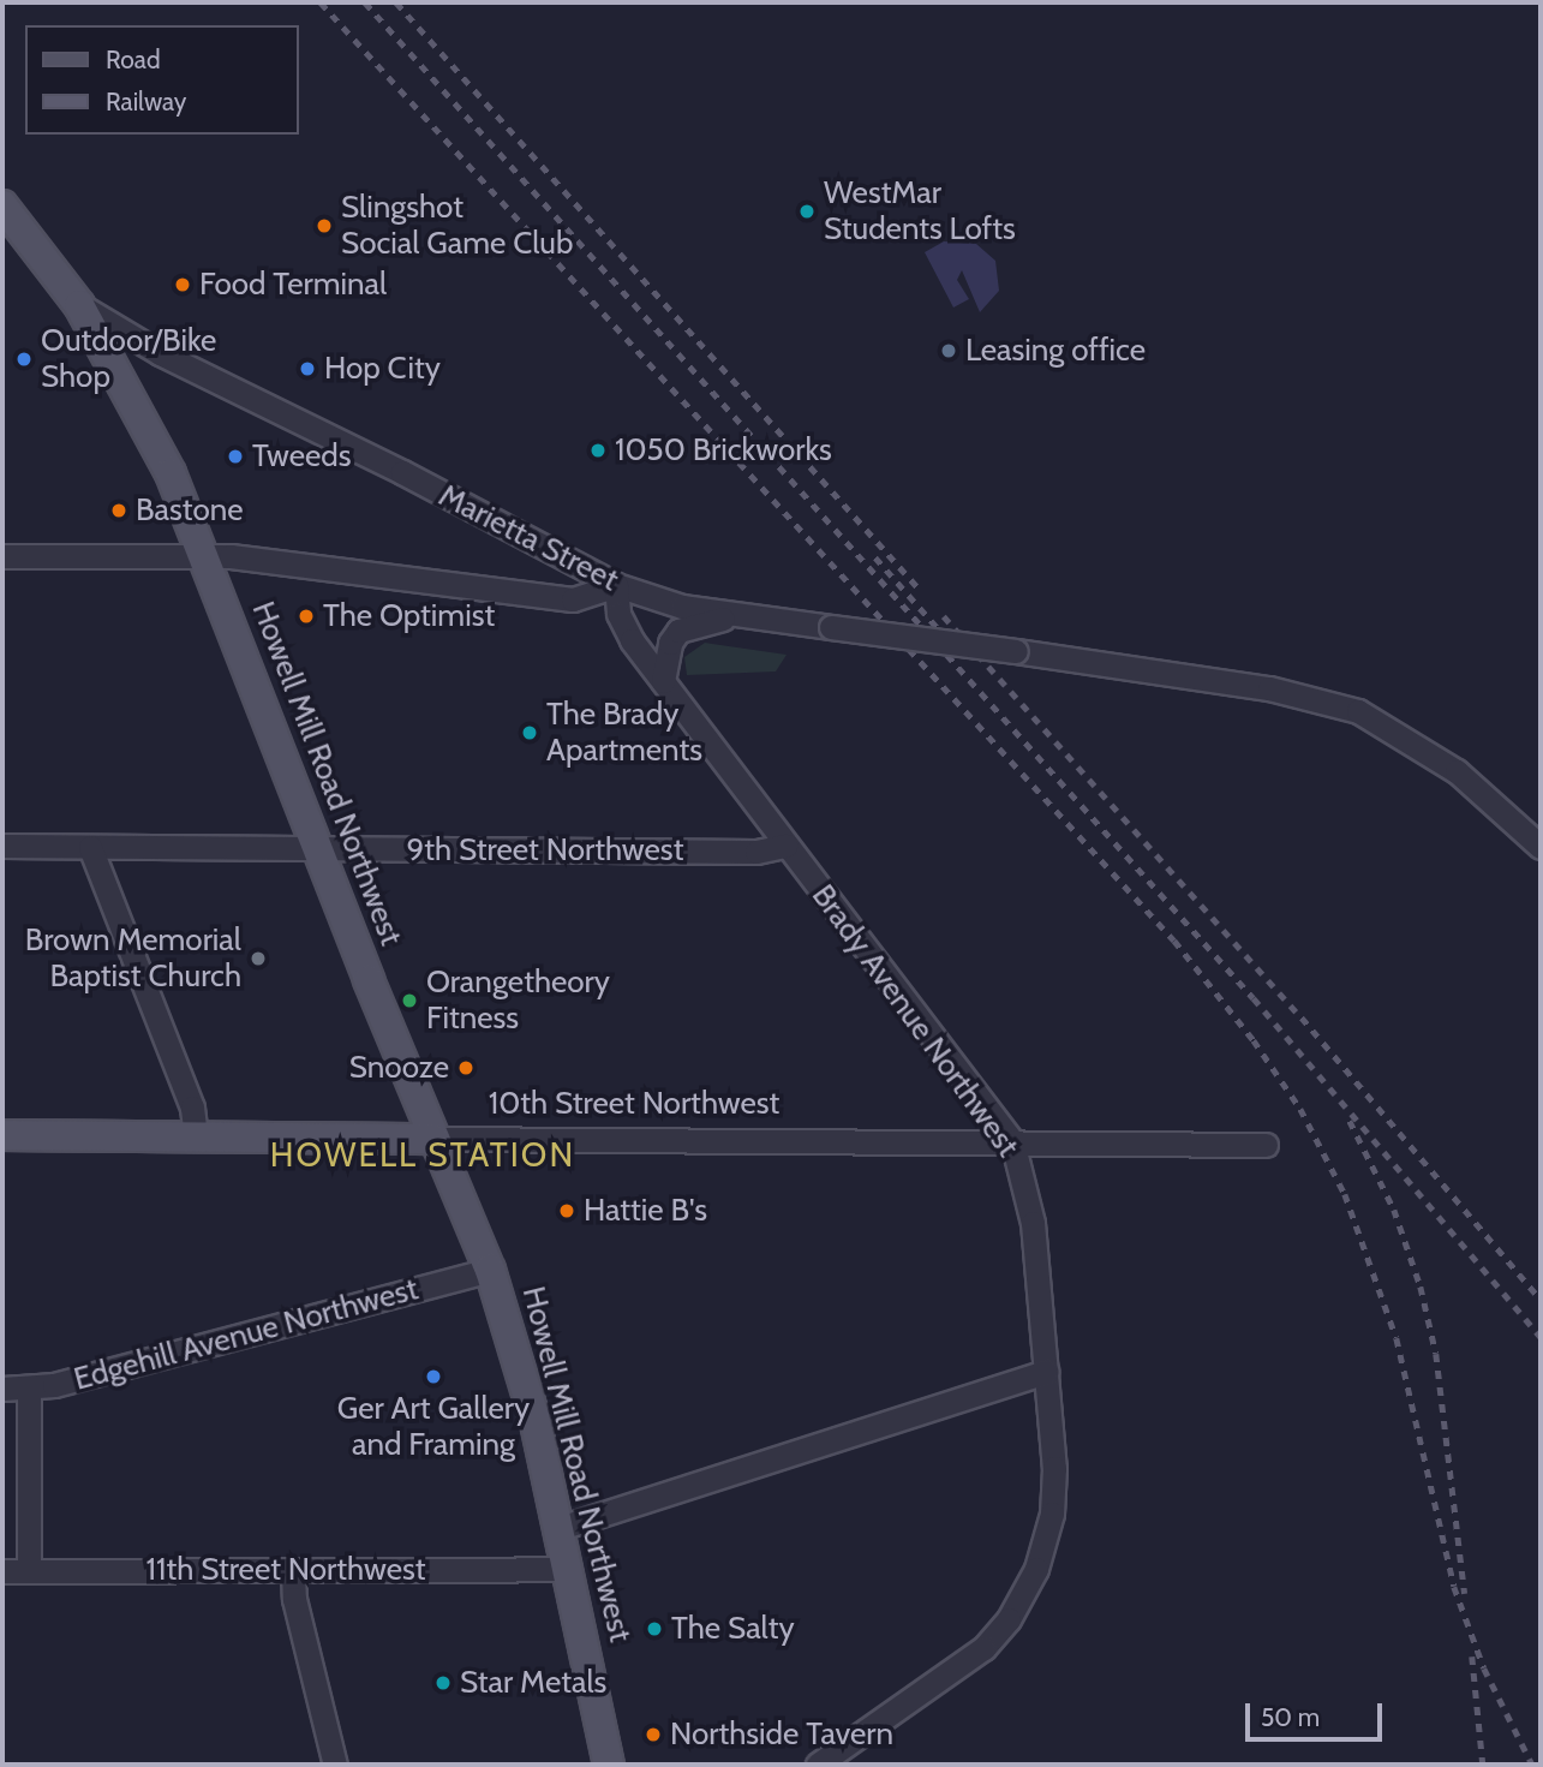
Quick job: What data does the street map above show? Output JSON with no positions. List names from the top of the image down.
{
  "streets": {
    "main road": ["Howell Mill Road Northwest", "10th Street Northwest"],
    "street": [
      "Marietta Street",
      "9th Street Northwest",
      "Brady Avenue Northwest",
      "Edgehill Avenue Northwest",
      "11th Street Northwest"
    ]
  },
  "crossings": [
    ["Marietta Street", "Howell Mill Road Northwest"],
    ["Marietta Street", "Brady Avenue Northwest"],
    ["Howell Mill Road Northwest", "9th Street Northwest"],
    ["Howell Mill Road Northwest", "10th Street Northwest"],
    ["Howell Mill Road Northwest", "Edgehill Avenue Northwest"],
    ["Howell Mill Road Northwest", "11th Street Northwest"],
    ["9th Street Northwest", "Brady Avenue Northwest"],
    ["Brady Avenue Northwest", "10th Street Northwest"]
  ],
  "districts": ["HOWELL STATION"],
  "places": [
    "WestMar Students Lofts",
    "Slingshot Social Game Club",
    "Food Terminal",
    "Leasing office",
    "Outdoor/Bike Shop",
    "Hop City",
    "1050 Brickworks",
    "Tweeds",
    "Bastone",
    "The Optimist",
    "The Brady Apartments",
    "Brown Memorial Baptist Church",
    "Orangetheory Fitness",
    "Snooze",
    "Hattie B's",
    "Ger Art Gallery and Framing",
    "The Salty",
    "Star Metals",
    "Northside Tavern"
  ],
  "legend": ["Road", "Railway"],
  "scale_bar": "50 m"
}
